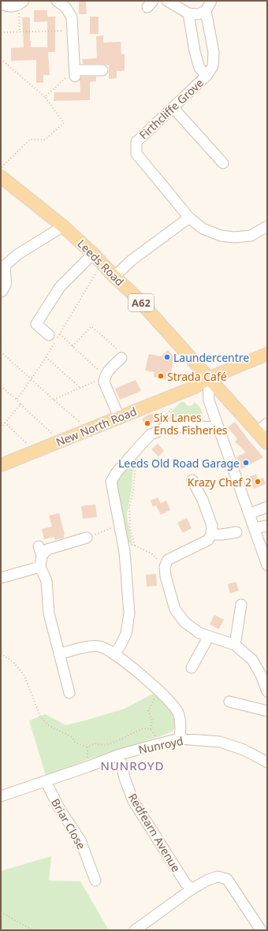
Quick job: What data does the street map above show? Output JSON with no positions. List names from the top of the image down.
{
  "streets": {
    "main road": ["Leeds Road", "A62", "New North Road"],
    "street": [
      "Firthcliffe Grove",
      "Nunroyd",
      "Briar Close",
      "Redfearn Avenue"
    ]
  },
  "crossings": [
    ["Leeds Road", "New North Road"],
    ["Nunroyd", "Briar Close"],
    ["Nunroyd", "Redfearn Avenue"]
  ],
  "districts": ["NUNROYD"],
  "places": [
    "Laundercentre",
    "Strada Café",
    "Six Lanes Ends Fisheries",
    "Leeds Old Road Garage",
    "Krazy Chef 2"
  ]
}
